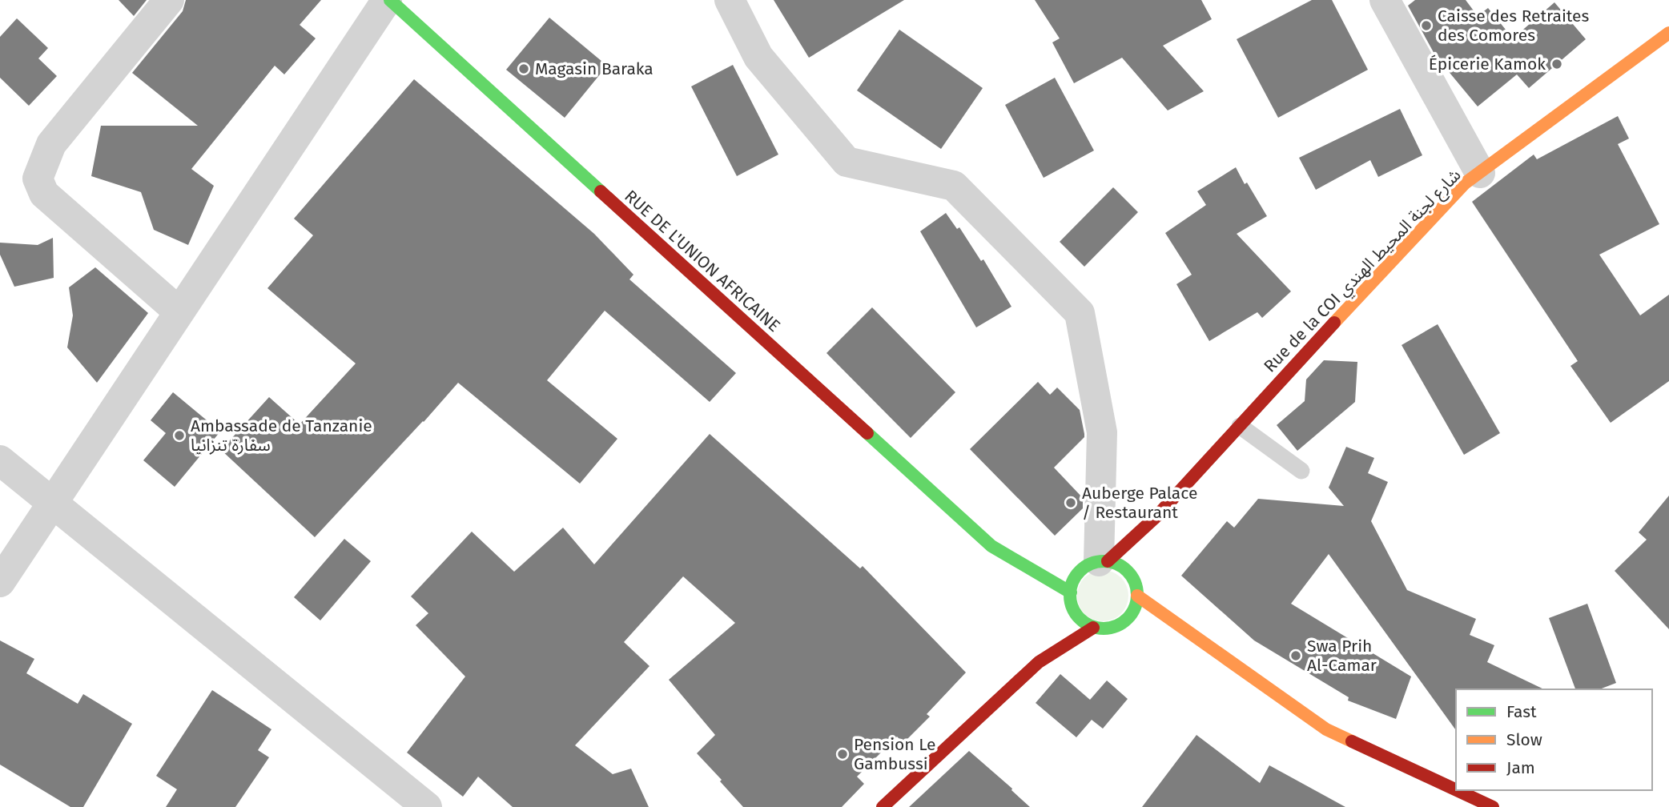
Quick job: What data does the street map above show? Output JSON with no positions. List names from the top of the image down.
{
  "streets": {
    "street": ["RUE DE L'UNION AFRICAINE", "Rue de la COI شارع لجنة المحيط الهندي"]
  },
  "crossings": [
    ["RUE DE L'UNION AFRICAINE", "Rue de la COI شارع لجنة المحيط الهندي"]
  ],
  "places": [
    "Caisse des Retraites des Comores",
    "Épicerie Kamok",
    "Magasin Baraka",
    "Ambassade de Tanzanie سفارة تنزانيا",
    "Auberge Palace / Restaurant",
    "Swa Prih Al-Camar",
    "Pension Le Gambussi"
  ],
  "legend": ["Fast", "Slow", "Jam"]
}
